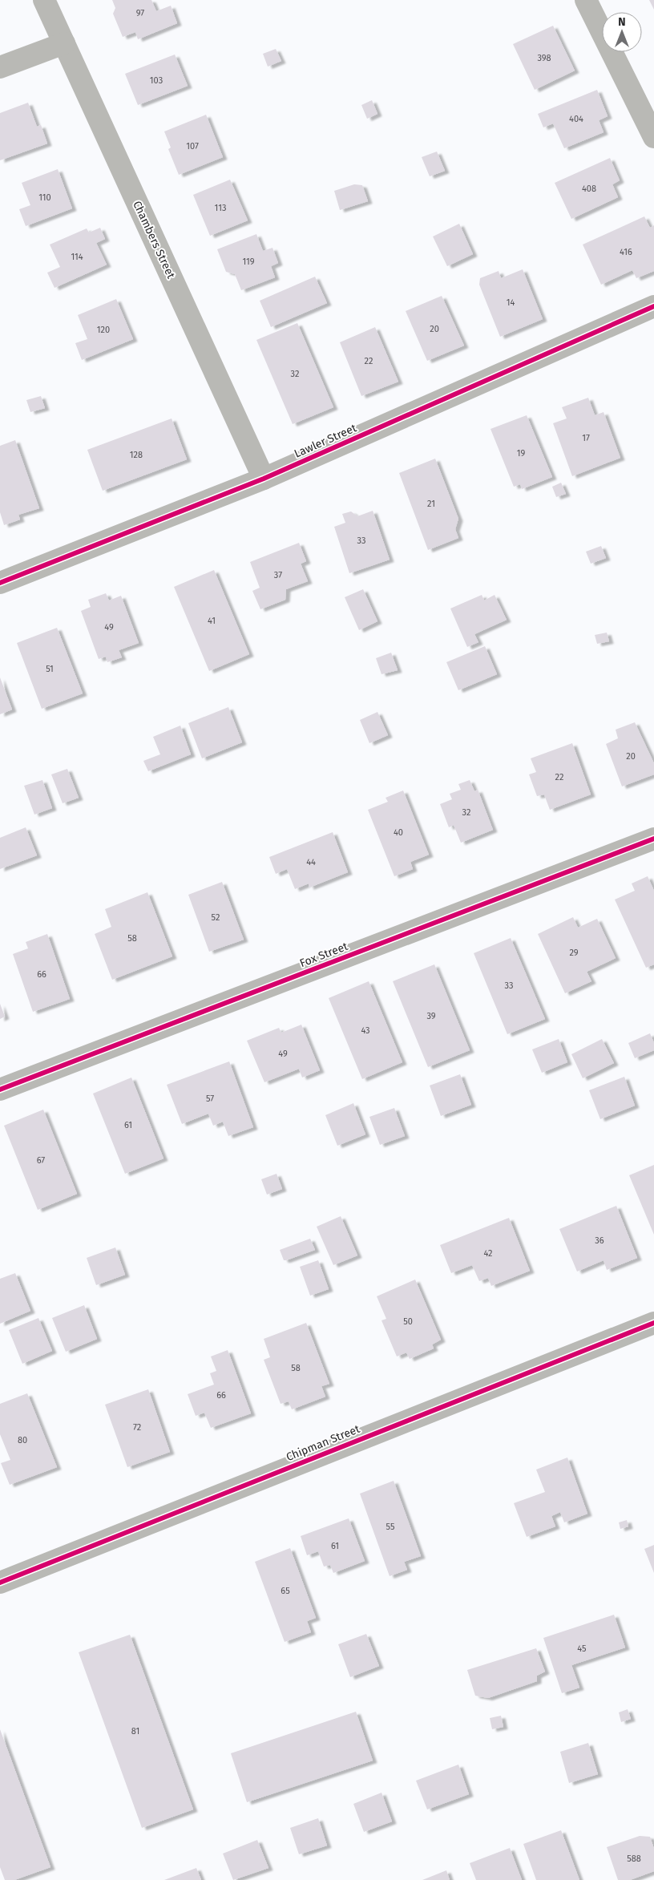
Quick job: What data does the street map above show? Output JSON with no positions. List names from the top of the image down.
{
  "streets": {
    "street": [
      "Chambers Street",
      "Lawler Street",
      "Fox Street",
      "Chipman Street"
    ]
  },
  "crossings": [
    ["Chambers Street", "Lawler Street"]
  ],
  "house_numbers": [
    "97",
    "398",
    "103",
    "404",
    "107",
    "408",
    "110",
    "113",
    "416",
    "114",
    "119",
    "14",
    "20",
    "120",
    "22",
    "32",
    "17",
    "19",
    "128",
    "21",
    "33",
    "37",
    "41",
    "49",
    "51",
    "20",
    "22",
    "32",
    "40",
    "44",
    "52",
    "58",
    "29",
    "66",
    "33",
    "39",
    "43",
    "49",
    "57",
    "61",
    "67",
    "36",
    "42",
    "50",
    "58",
    "66",
    "72",
    "80",
    "55",
    "61",
    "65",
    "45",
    "81",
    "588"
  ],
  "north": "top"
}
